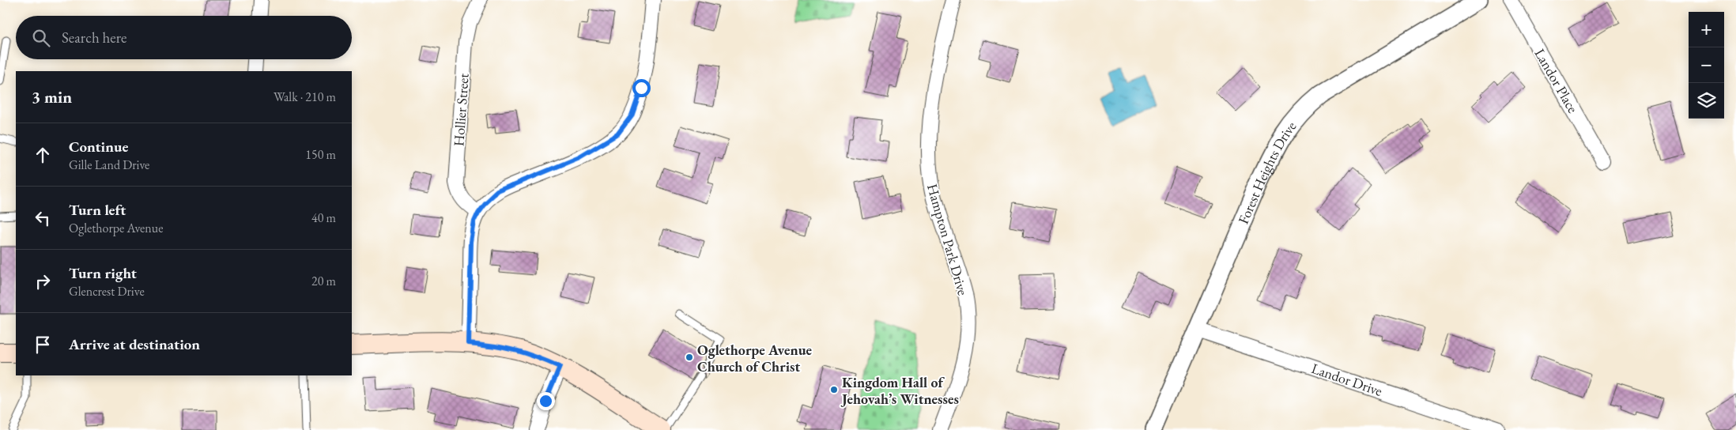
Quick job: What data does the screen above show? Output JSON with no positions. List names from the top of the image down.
{
  "streets": {
    "street": [
      "Landor Place",
      "Hollier Street",
      "Forest Heights Drive",
      "Hampton Park Drive",
      "Landor Drive"
    ]
  },
  "crossings": [
    ["Forest Heights Drive", "Landor Drive"]
  ],
  "places": ["Oglethorpe Avenue Church of Christ", "Kingdom Hall of Jehovah’s Witnesses"],
  "page": {
    "map_buttons": ["+", "−"],
    "search": "Search here",
    "heading": ["3 min", "Walk · 210 m"],
    "list": [
      ["Continue", "Gille Land Drive", "150 m"],
      ["Turn left", "Oglethorpe Avenue", "40 m"],
      ["Turn right", "Glencrest Drive", "20 m"],
      "Arrive at destination"
    ]
  }
}
